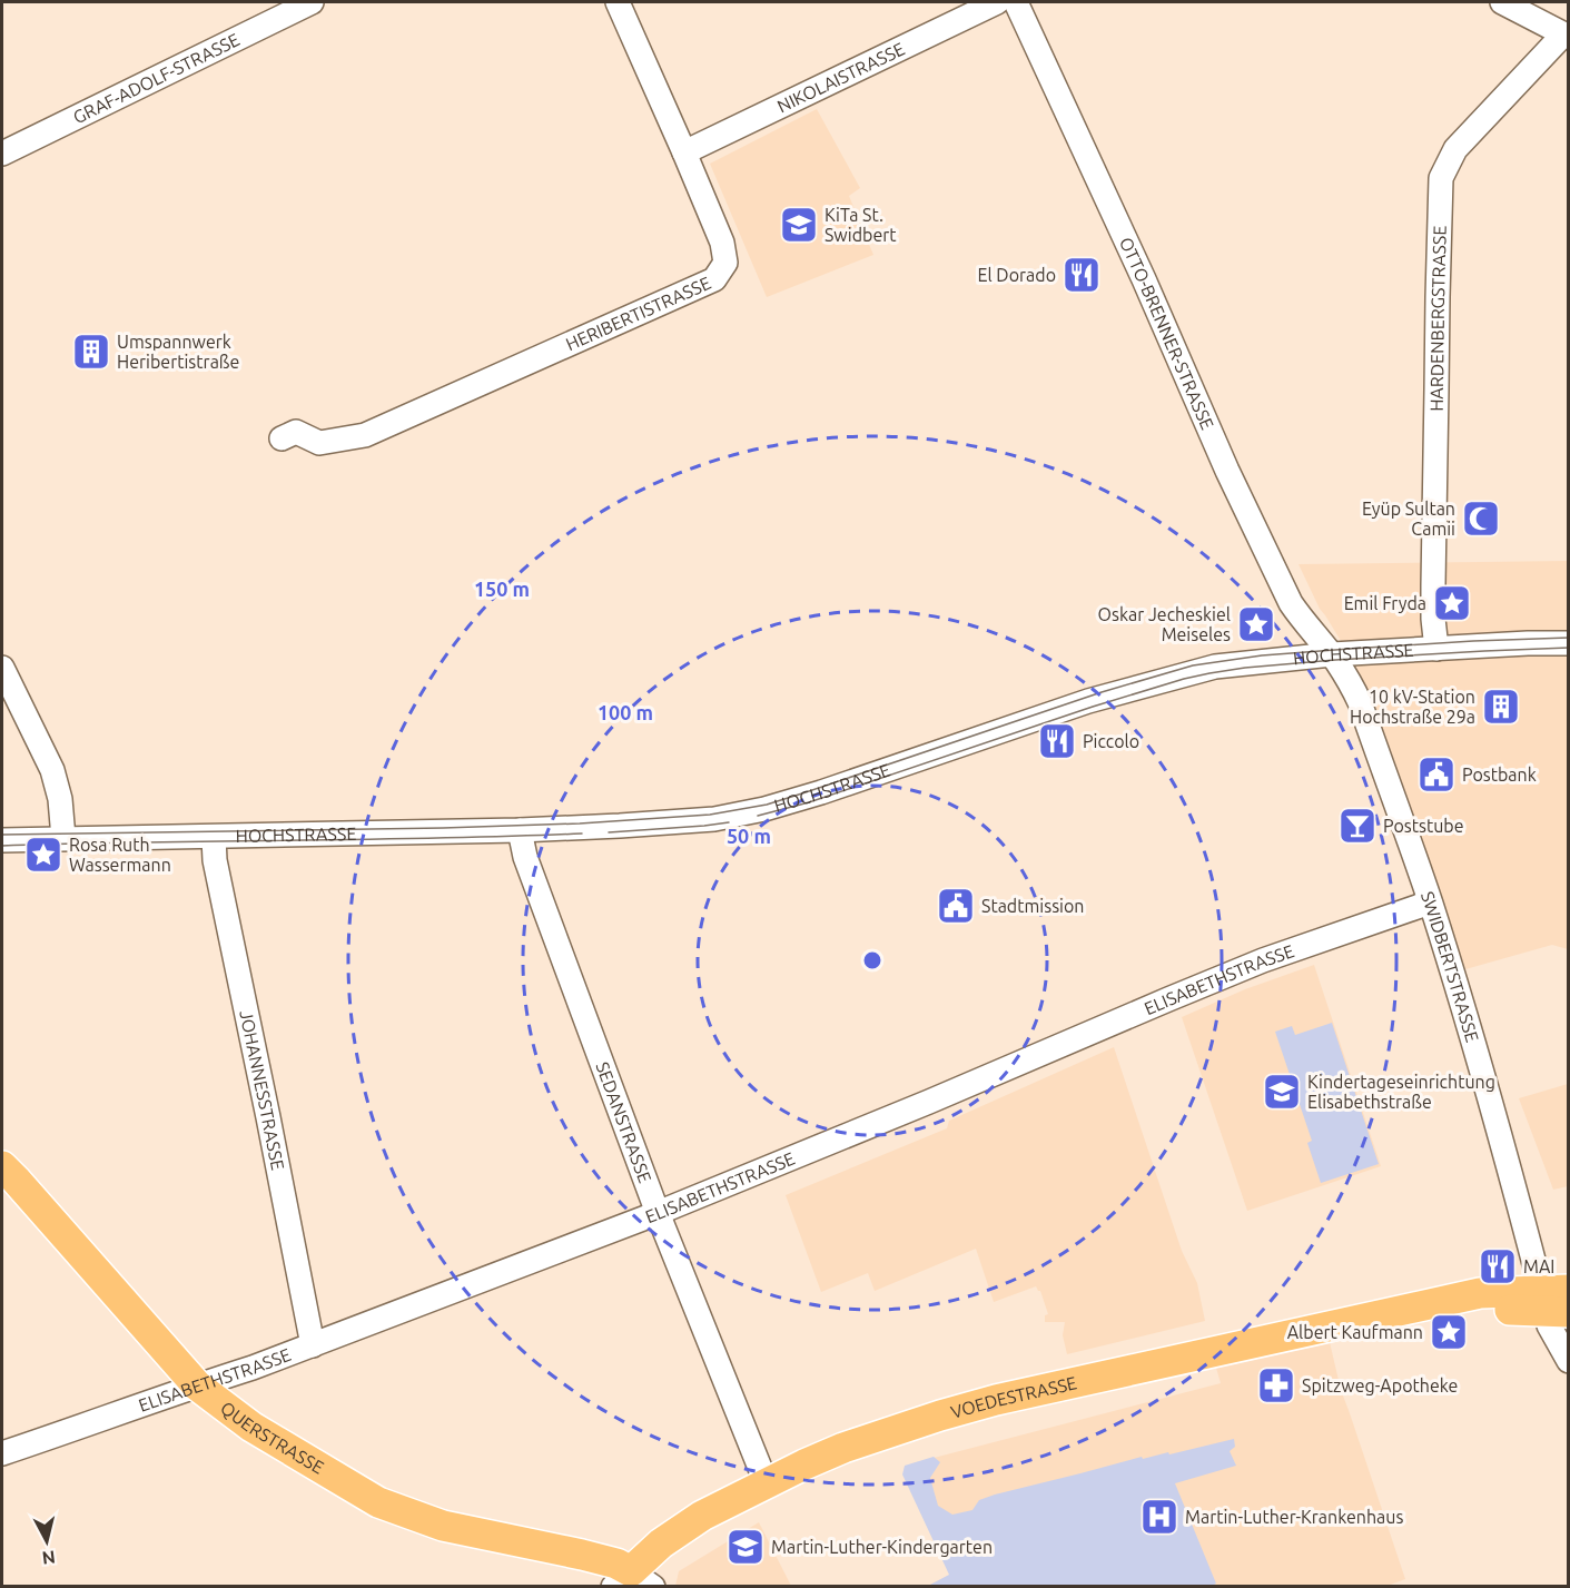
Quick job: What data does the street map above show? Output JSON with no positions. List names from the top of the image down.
{
  "streets": {
    "main road": ["VOEDESTRASSE", "QUERSTRASSE"],
    "street": [
      "NIKOLAISTRASSE",
      "GRAF-ADOLF-STRASSE",
      "HERIBERTISTRASSE",
      "HARDENBERGSTRASSE",
      "OTTO-BRENNER-STRASSE",
      "HOCHSTRASSE",
      "SWIDBERTSTRASSE",
      "ELISABETHSTRASSE",
      "JOHANNESSTRASSE",
      "SEDANSTRASSE"
    ]
  },
  "crossings": [
    ["NIKOLAISTRASSE", "HERIBERTISTRASSE"],
    ["HARDENBERGSTRASSE", "HOCHSTRASSE"],
    ["OTTO-BRENNER-STRASSE", "HOCHSTRASSE"],
    ["OTTO-BRENNER-STRASSE", "SWIDBERTSTRASSE"],
    ["HOCHSTRASSE", "SWIDBERTSTRASSE"],
    ["HOCHSTRASSE", "JOHANNESSTRASSE"],
    ["HOCHSTRASSE", "SEDANSTRASSE"],
    ["SWIDBERTSTRASSE", "ELISABETHSTRASSE"],
    ["SWIDBERTSTRASSE", "VOEDESTRASSE"],
    ["ELISABETHSTRASSE", "JOHANNESSTRASSE"],
    ["ELISABETHSTRASSE", "SEDANSTRASSE"],
    ["ELISABETHSTRASSE", "QUERSTRASSE"],
    ["SEDANSTRASSE", "VOEDESTRASSE"],
    ["VOEDESTRASSE", "QUERSTRASSE"]
  ],
  "places": {
    "school or university": ["KiTa St. Swidbert", "Kindertageseinrichtung Elisabethstraße", "Martin-Luther-Kindergarten"],
    "restaurant": ["El Dorado", "Piccolo", "MAI"],
    "building": ["Umspannwerk Heribertistraße", "10 kV-Station Hochstraße 29a"],
    "mosque": ["Eyüp Sultan Camii"],
    "place": [
      "Emil Fryda",
      "Oskar Jecheskiel Meiseles",
      "Rosa Ruth Wassermann",
      "Albert Kaufmann"
    ],
    "public building": ["Postbank", "Stadtmission"],
    "bar": ["Poststube"],
    "pharmacy": ["Spitzweg-Apotheke"],
    "hospital": ["Martin-Luther-Krankenhaus"]
  },
  "north": "bottom",
  "rings": ["150 m", "100 m", "50 m"]
}
